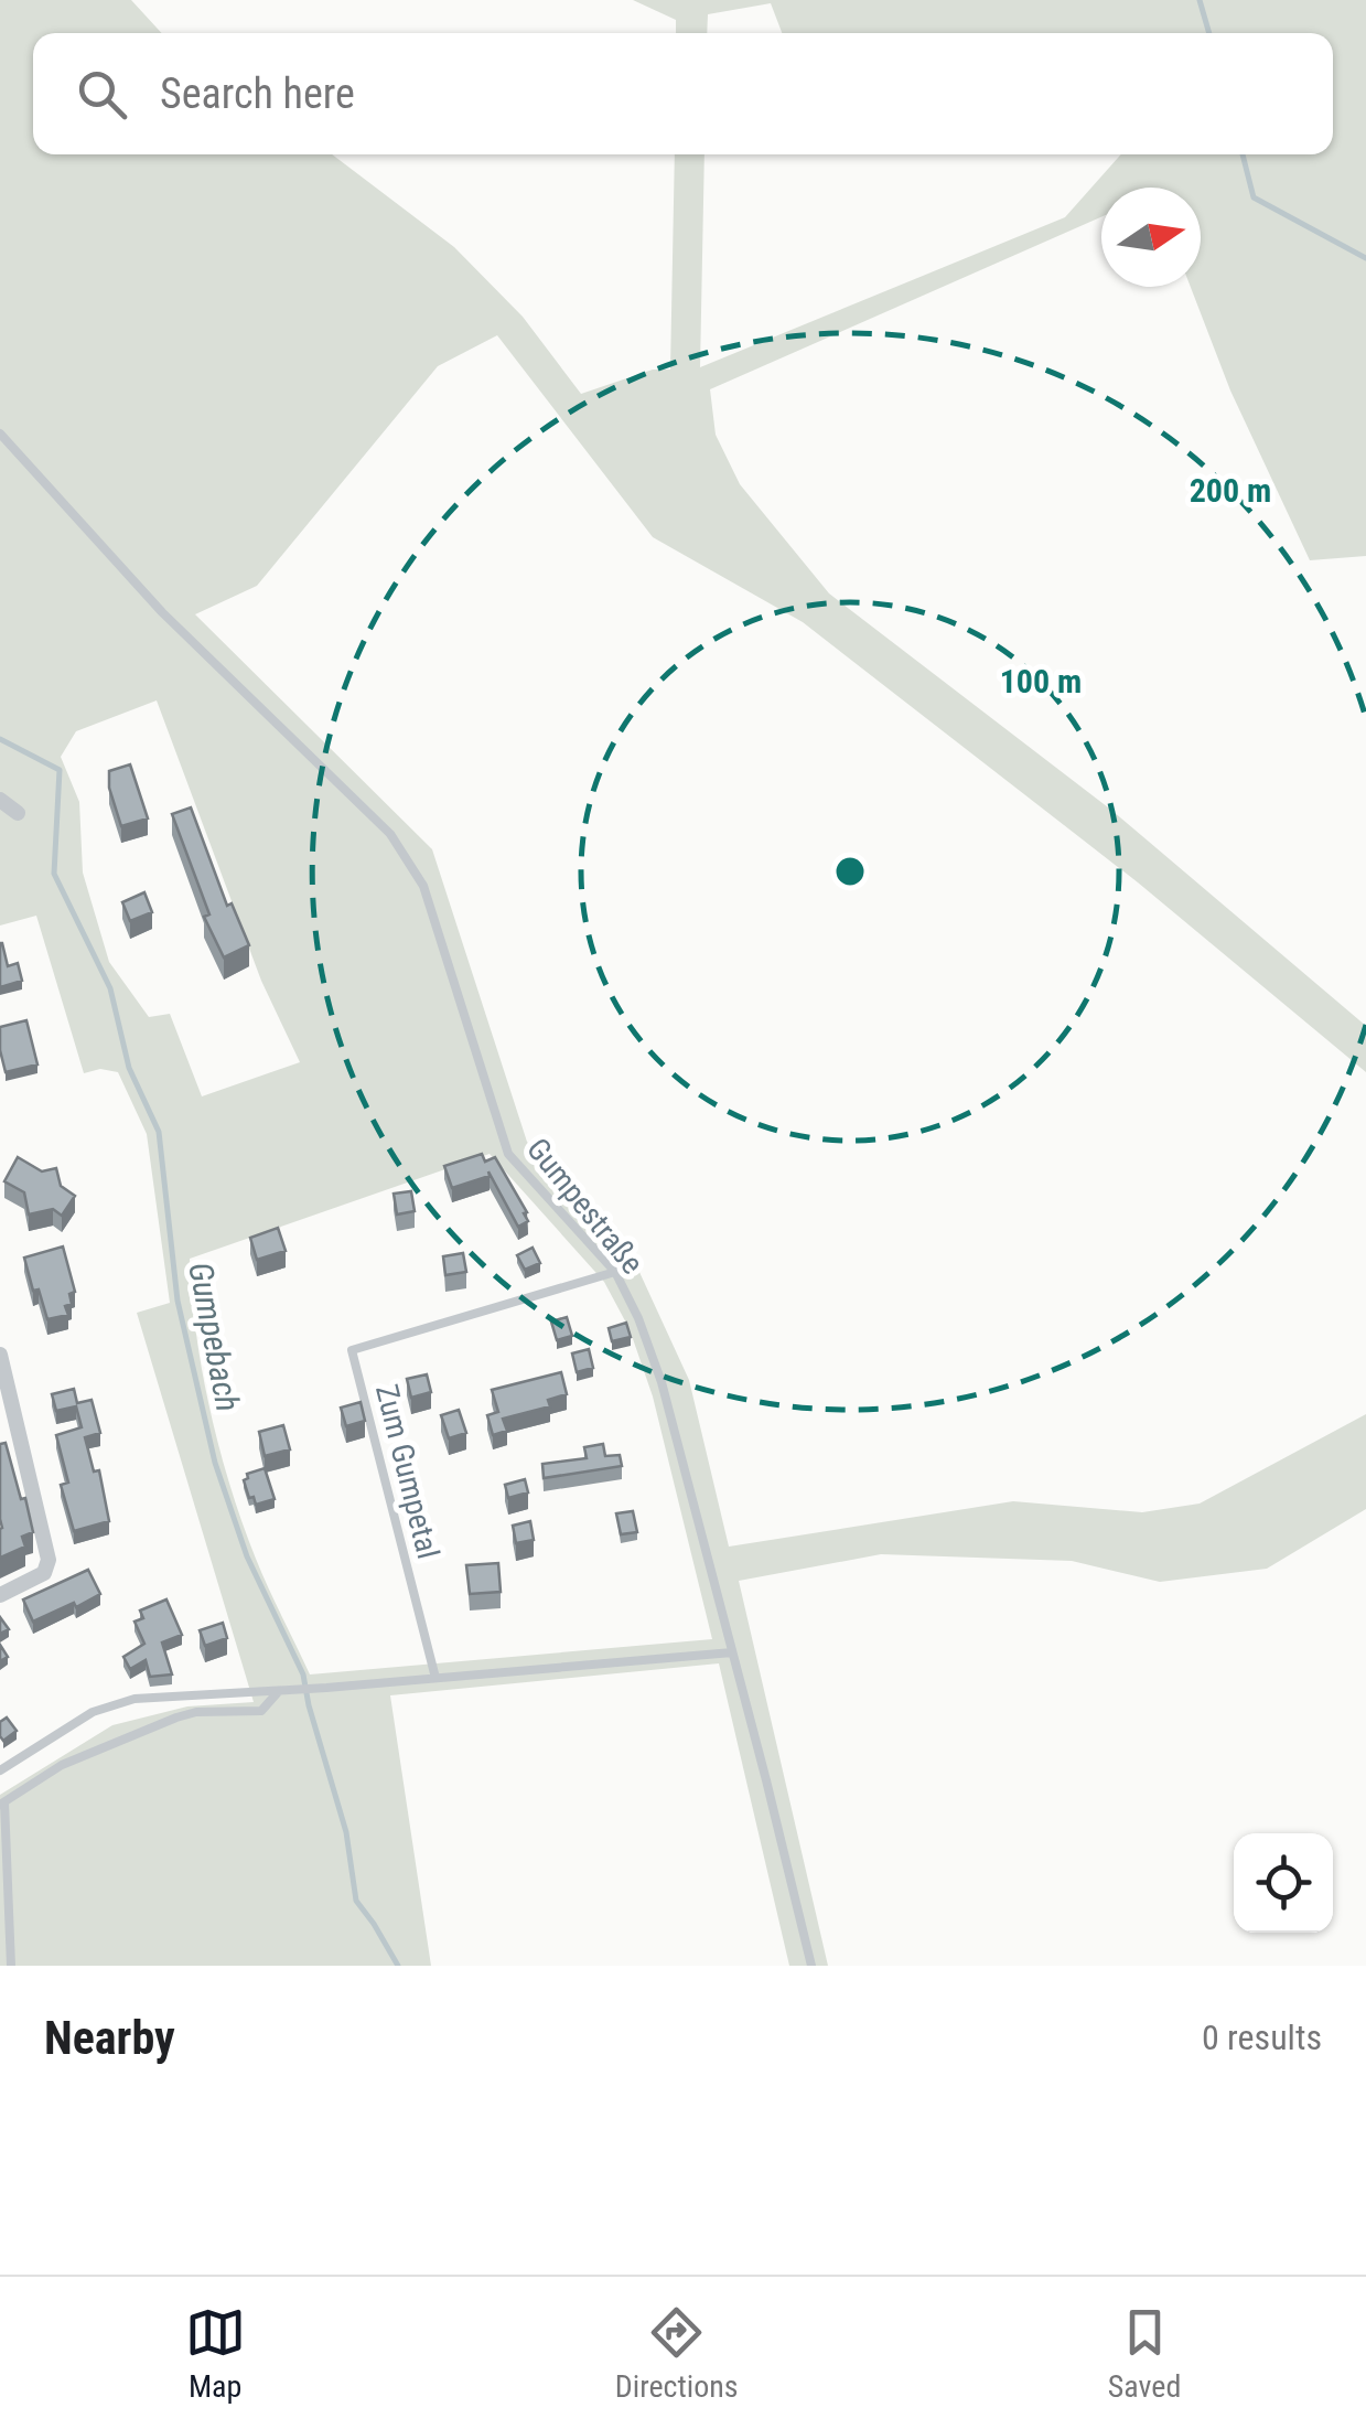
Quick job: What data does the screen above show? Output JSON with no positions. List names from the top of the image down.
{
  "streets": {
    "lane": ["Gumpestraße", "Zum Gumpetal"]
  },
  "crossings": [
    ["Gumpestraße", "Zum Gumpetal"]
  ],
  "water": ["Gumpebach"],
  "north": "right",
  "page": {
    "search": "Search here",
    "heading": ["Nearby", "0 results"],
    "nav": ["Map", "Directions", "Saved"]
  },
  "rings": ["200 m", "100 m"]
}
